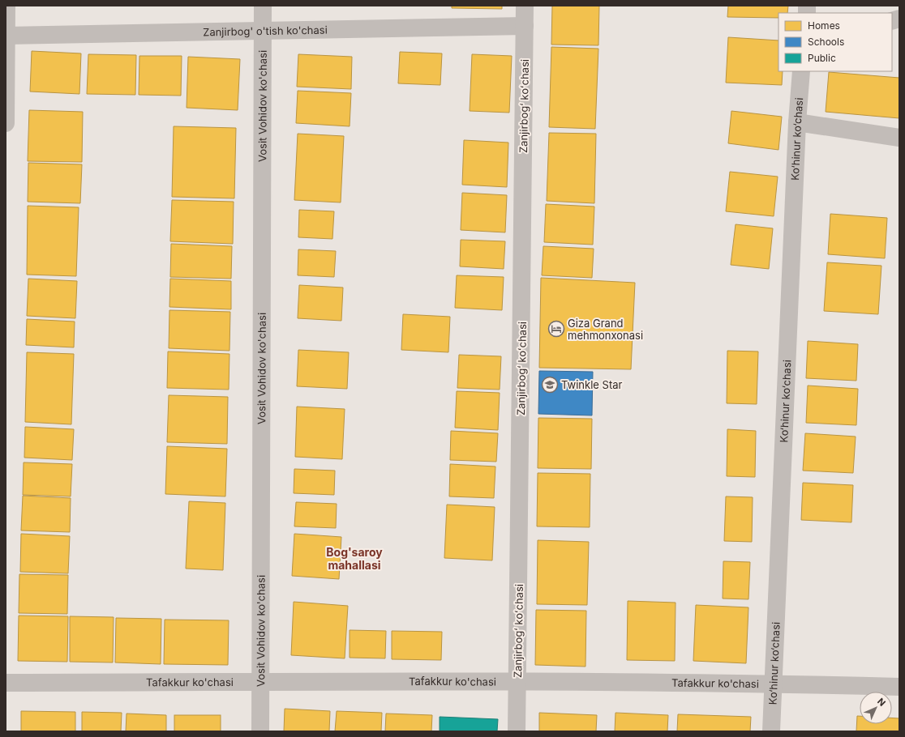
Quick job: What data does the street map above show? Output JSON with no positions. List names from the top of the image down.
{
  "streets": {
    "street": [
      "Zanjirbog' o'tish ko'chasi",
      "Vosit Vohidov ko'chasi",
      "Zanjirbogʻ koʻchasi",
      "Ko‘hinur ko‘chasi",
      "Tafakkur ko'chasi"
    ]
  },
  "crossings": [
    ["Zanjirbog' o'tish ko'chasi", "Vosit Vohidov ko'chasi"],
    ["Zanjirbog' o'tish ko'chasi", "Zanjirbogʻ koʻchasi"],
    ["Vosit Vohidov ko'chasi", "Tafakkur ko'chasi"],
    ["Zanjirbogʻ koʻchasi", "Tafakkur ko'chasi"],
    ["Ko‘hinur ko‘chasi", "Tafakkur ko'chasi"]
  ],
  "districts": ["Bog'saroy mahallasi"],
  "places": {
    "hotel": ["Giza Grand mehmonxonasi"],
    "school or university": ["Twinkle Star"]
  },
  "legend": ["Homes", "Schools", "Public"],
  "north": "top right"
}
